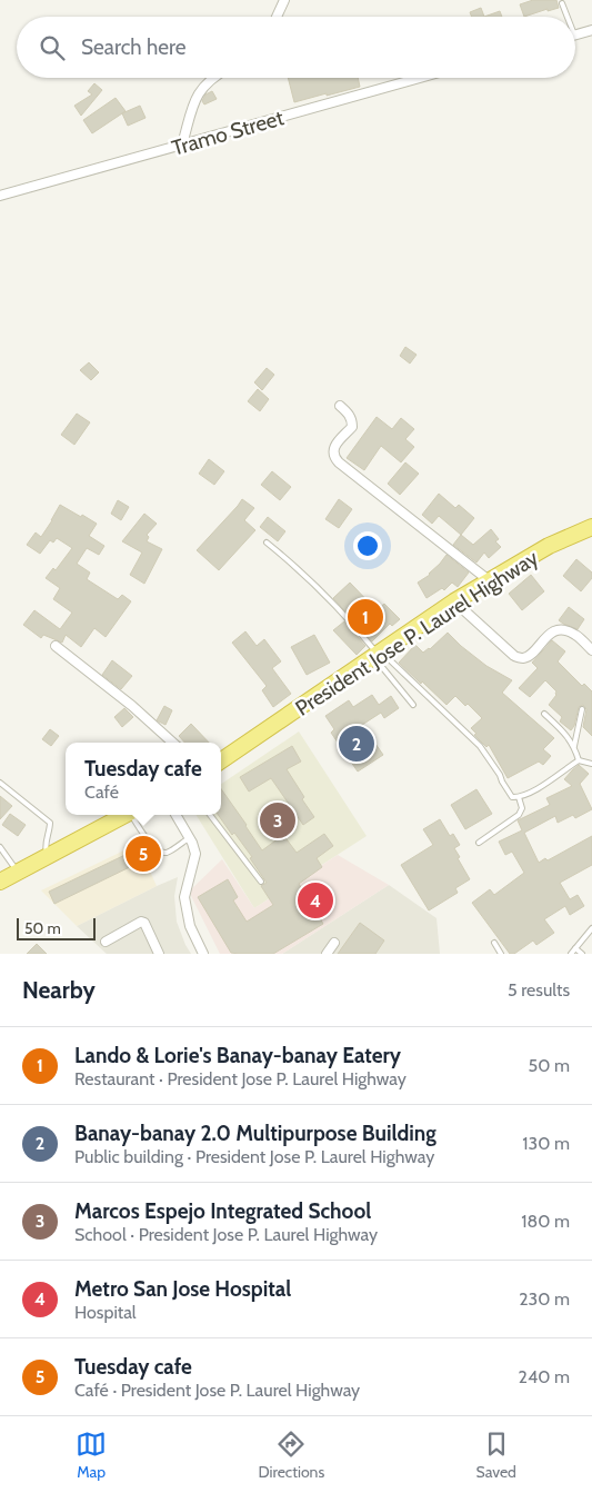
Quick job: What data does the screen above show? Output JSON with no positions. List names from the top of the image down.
{
  "streets": {
    "highway": ["President Jose P. Laurel Highway"],
    "street": ["Tramo Street"]
  },
  "scale_bar": "50 m",
  "page": {
    "search": "Search here",
    "pins": [
      "1",
      "2",
      "3",
      "5",
      "4"
    ],
    "popup": ["Tuesday cafe", "Café"],
    "scale": "50 m",
    "heading": ["Nearby", "5 results"],
    "list": [
      {
        "mark": "1",
        "name": "Lando & Lorie's Banay-banay Eatery",
        "note": "Restaurant · President Jose P. Laurel Highway",
        "value": "50 m"
      },
      {
        "mark": "2",
        "name": "Banay-banay 2.0 Multipurpose Building",
        "note": "Public building · President Jose P. Laurel Highway",
        "value": "130 m"
      },
      {
        "mark": "3",
        "name": "Marcos Espejo Integrated School",
        "note": "School · President Jose P. Laurel Highway",
        "value": "180 m"
      },
      {
        "mark": "4",
        "name": "Metro San Jose Hospital",
        "note": "Hospital",
        "value": "230 m"
      },
      {
        "mark": "5",
        "name": "Tuesday cafe",
        "note": "Café · President Jose P. Laurel Highway",
        "value": "240 m"
      }
    ],
    "nav": ["Map", "Directions", "Saved"]
  }
}
